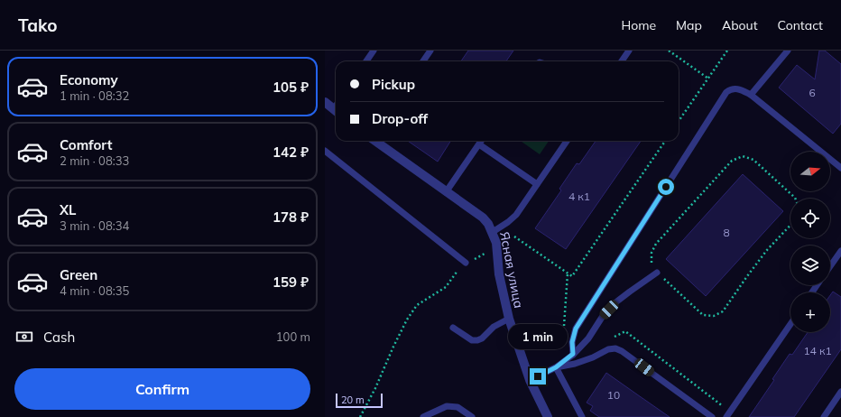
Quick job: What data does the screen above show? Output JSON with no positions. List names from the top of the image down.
{
  "streets": {
    "street": ["Ясная улица"]
  },
  "house_numbers": [
    "6",
    "4 к1",
    "8",
    "14 к1",
    "10"
  ],
  "scale_bar": "20 m",
  "north": "right",
  "page": {
    "header": "Tako",
    "nav": [
      "Home",
      "Map",
      "About",
      "Contact"
    ],
    "list": [
      {
        "name": "Economy",
        "note": "1 min · 08:32",
        "value": "105 ₽"
      },
      {
        "name": "Comfort",
        "note": "2 min · 08:33",
        "value": "142 ₽"
      },
      {
        "name": "XL",
        "note": "3 min · 08:34",
        "value": "178 ₽"
      },
      {
        "name": "Green",
        "note": "4 min · 08:35",
        "value": "159 ₽"
      }
    ],
    "banner": ["Pickup", "Drop-off"],
    "map_buttons": "+",
    "pay": ["Cash", "100 m"],
    "bubble": "1 min",
    "buttons": "Confirm",
    "scale": "20 m"
  }
}
